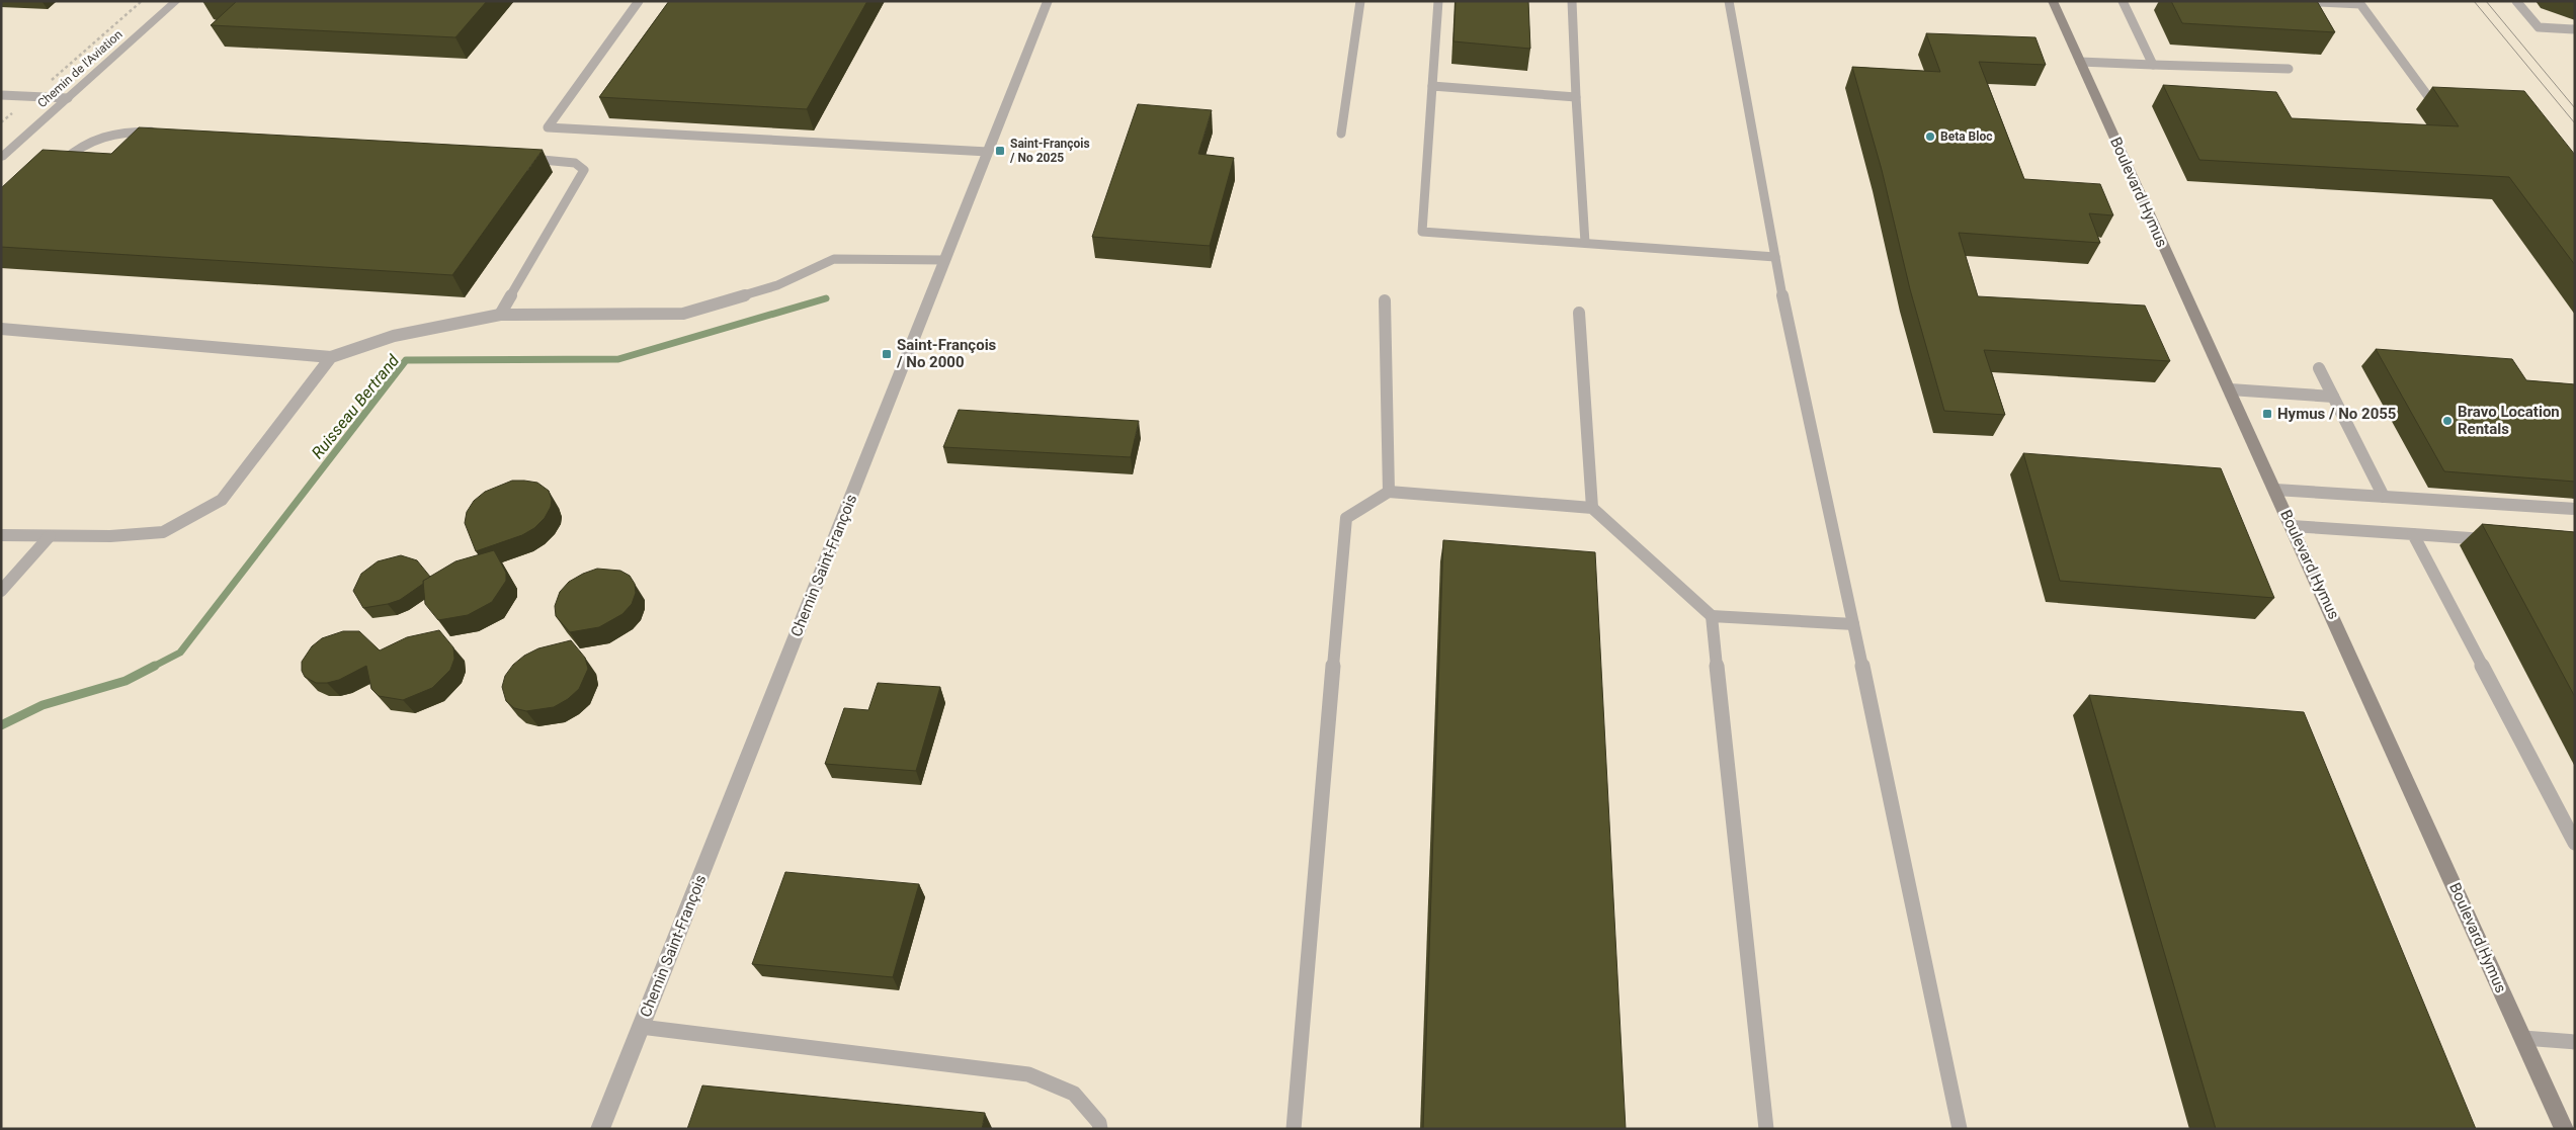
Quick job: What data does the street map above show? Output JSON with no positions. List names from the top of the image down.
{
  "streets": {
    "street": ["Chemin de l'Aviation", "Boulevard Hymus", "Chemin Saint-François"]
  },
  "water": ["Ruisseau Bertrand"],
  "places": {
    "other": ["Beta Bloc", "Bravo Location Rentals"],
    "transit": ["Saint-François / No 2025", "Saint-François / No 2000", "Hymus / No 2055"]
  }
}
